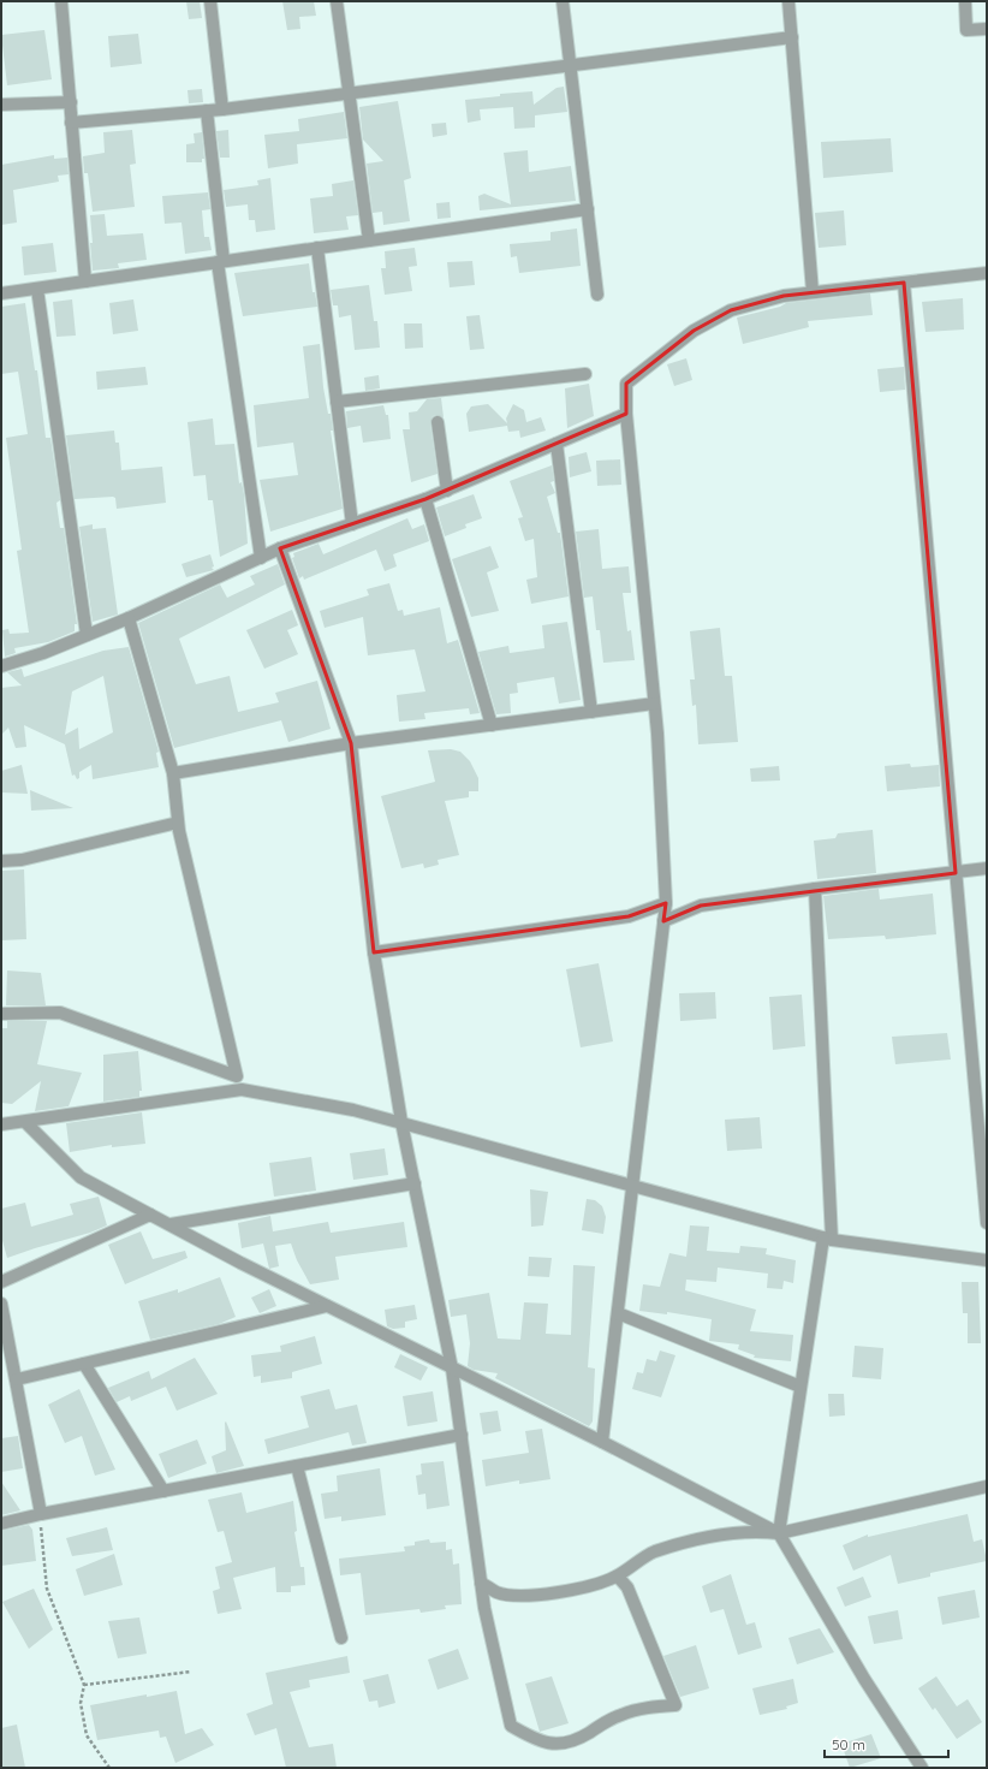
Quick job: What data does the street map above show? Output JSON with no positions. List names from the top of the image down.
{
  "scale_bar": "50 m"
}
